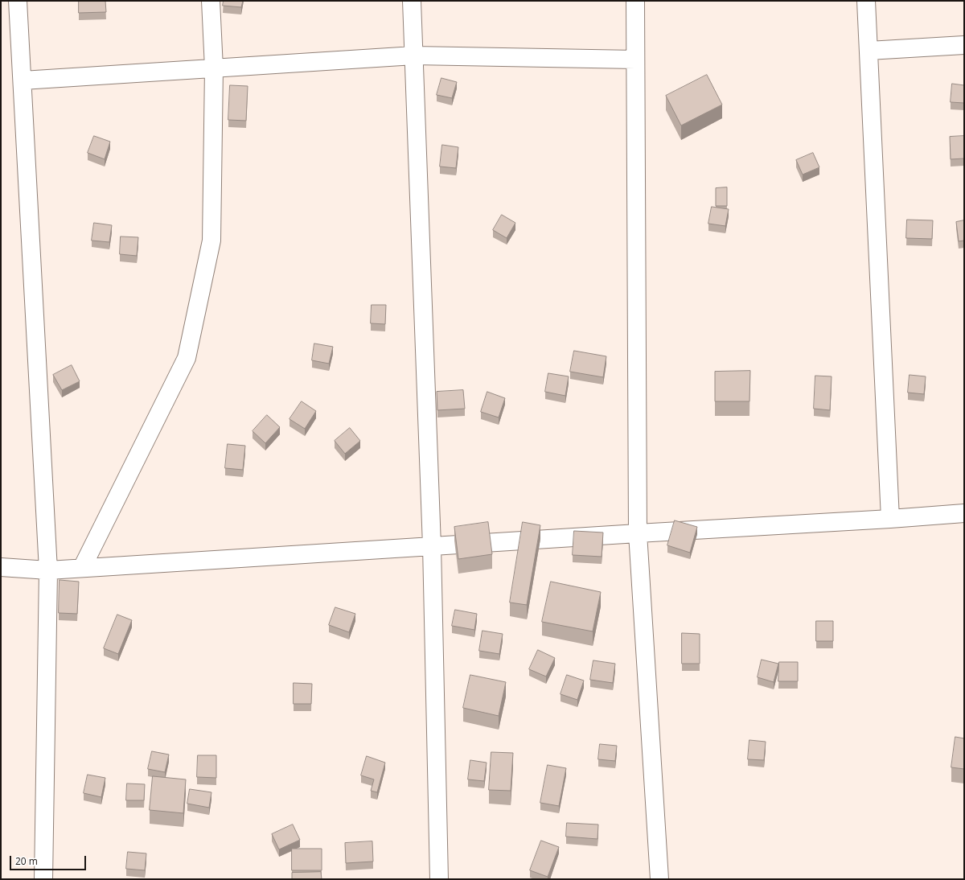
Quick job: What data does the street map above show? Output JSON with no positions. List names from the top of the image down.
{
  "scale_bar": "20 m"
}
